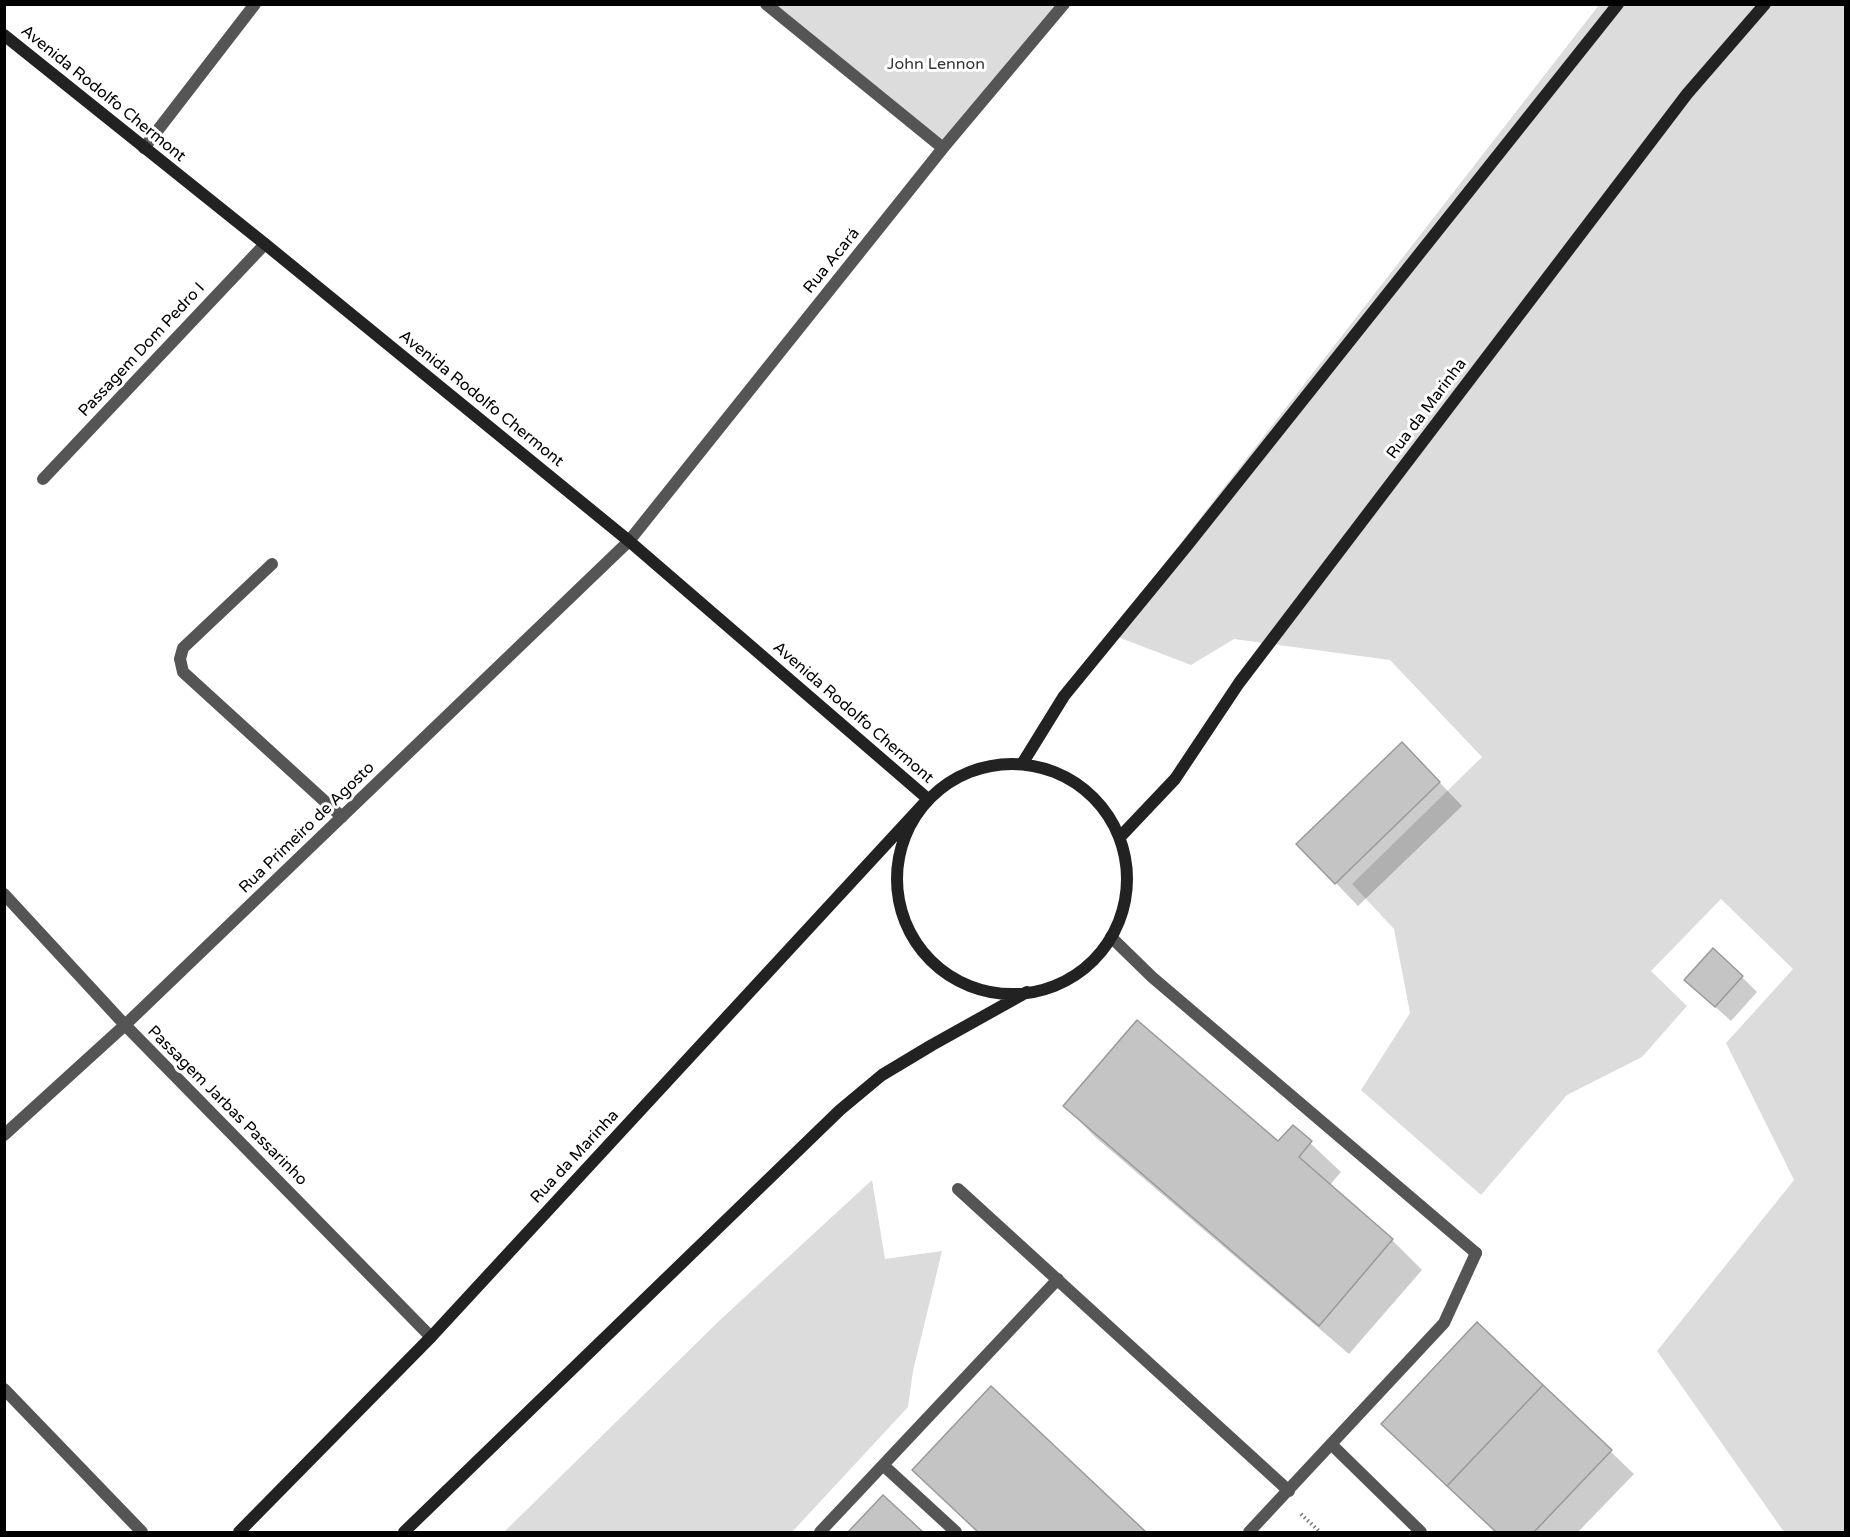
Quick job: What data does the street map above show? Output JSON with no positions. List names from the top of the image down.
{
  "streets": {
    "main road": ["Avenida Rodolfo Chermont", "Rua da Marinha"],
    "street": [
      "Rua Acará",
      "Passagem Dom Pedro I",
      "Rua Primeiro de Agosto",
      "Passagem Jarbas Passarinho"
    ]
  },
  "crossings": [
    ["Avenida Rodolfo Chermont", "Rua Acará"],
    ["Avenida Rodolfo Chermont", "Passagem Dom Pedro I"],
    ["Avenida Rodolfo Chermont", "Rua da Marinha"],
    ["Avenida Rodolfo Chermont", "Rua Primeiro de Agosto"],
    ["Rua Acará", "Rua Primeiro de Agosto"],
    ["Rua da Marinha", "Passagem Jarbas Passarinho"],
    ["Rua Primeiro de Agosto", "Passagem Jarbas Passarinho"]
  ],
  "parks": ["John Lennon"]
}
